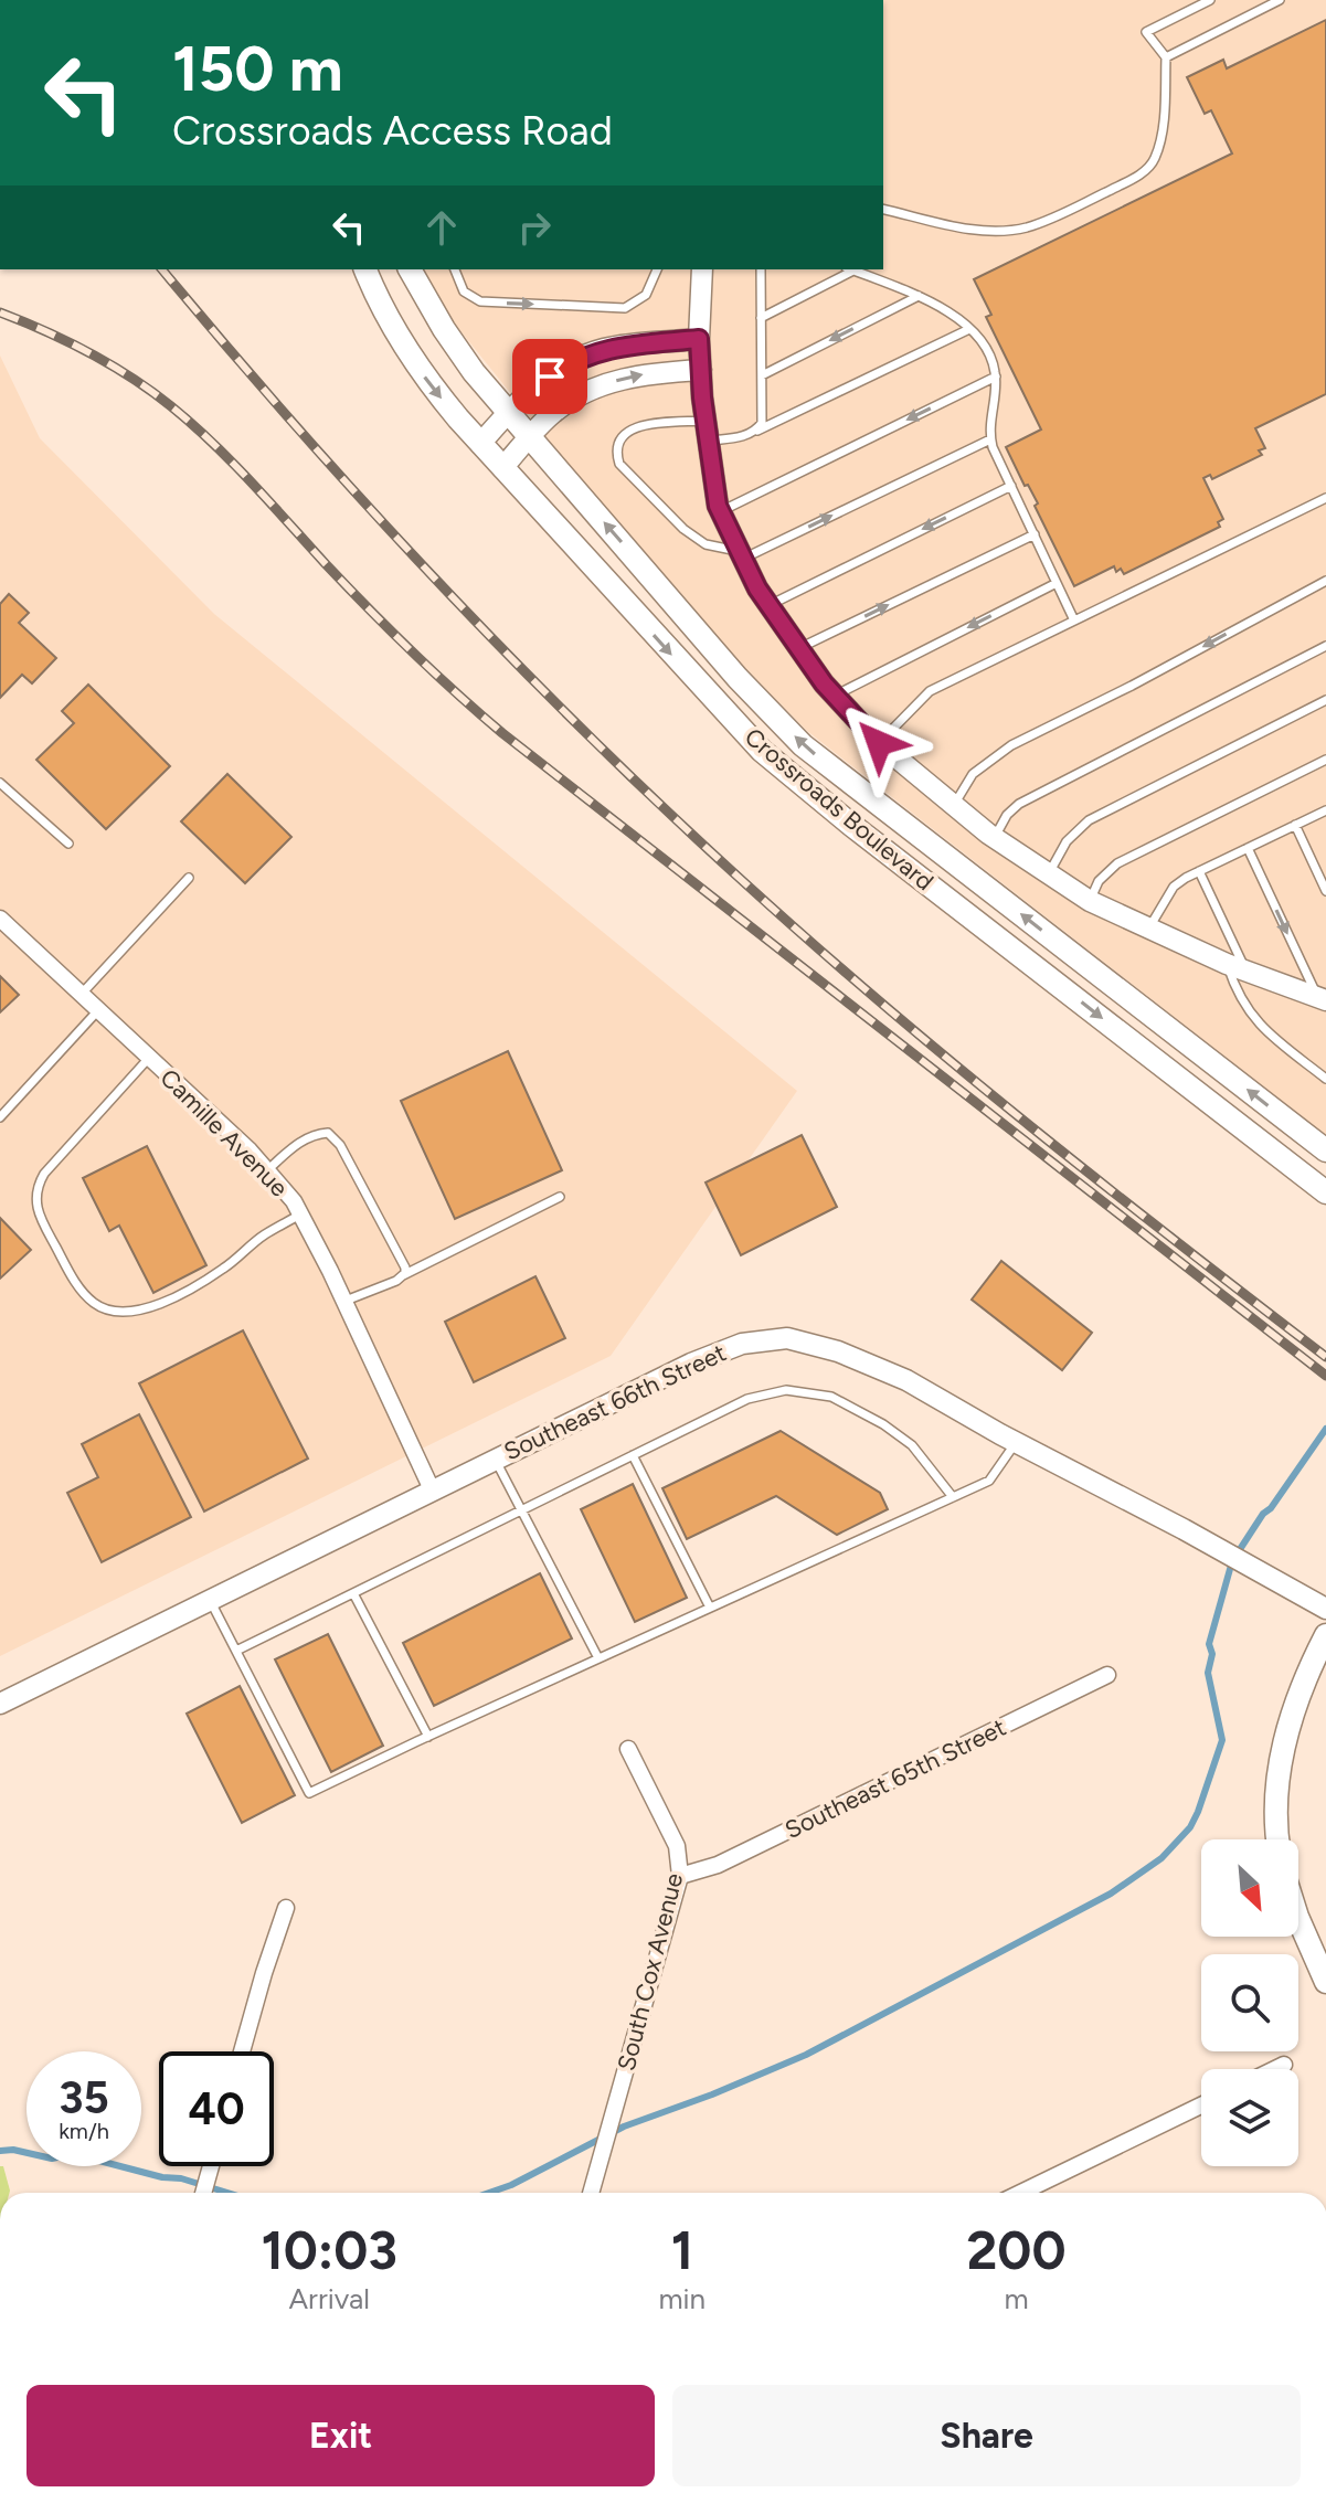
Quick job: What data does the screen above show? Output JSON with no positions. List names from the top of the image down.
{
  "streets": {
    "main road": ["Crossroads Boulevard"],
    "street": [
      "Camille Avenue",
      "Southeast 66th Street",
      "Southeast 65th Street",
      "South Cox Avenue"
    ]
  },
  "crossings": [
    ["Camille Avenue", "Southeast 66th Street"],
    ["Southeast 65th Street", "South Cox Avenue"]
  ],
  "north": "bottom right",
  "page": {
    "turn": ["150 m", "Crossroads Access Road"],
    "speed": "35 km/h",
    "limit": "40",
    "eta": [
      "10:03",
      "Arrival",
      "1",
      "min",
      "200",
      "m"
    ],
    "buttons": ["Exit", "Share"]
  }
}
